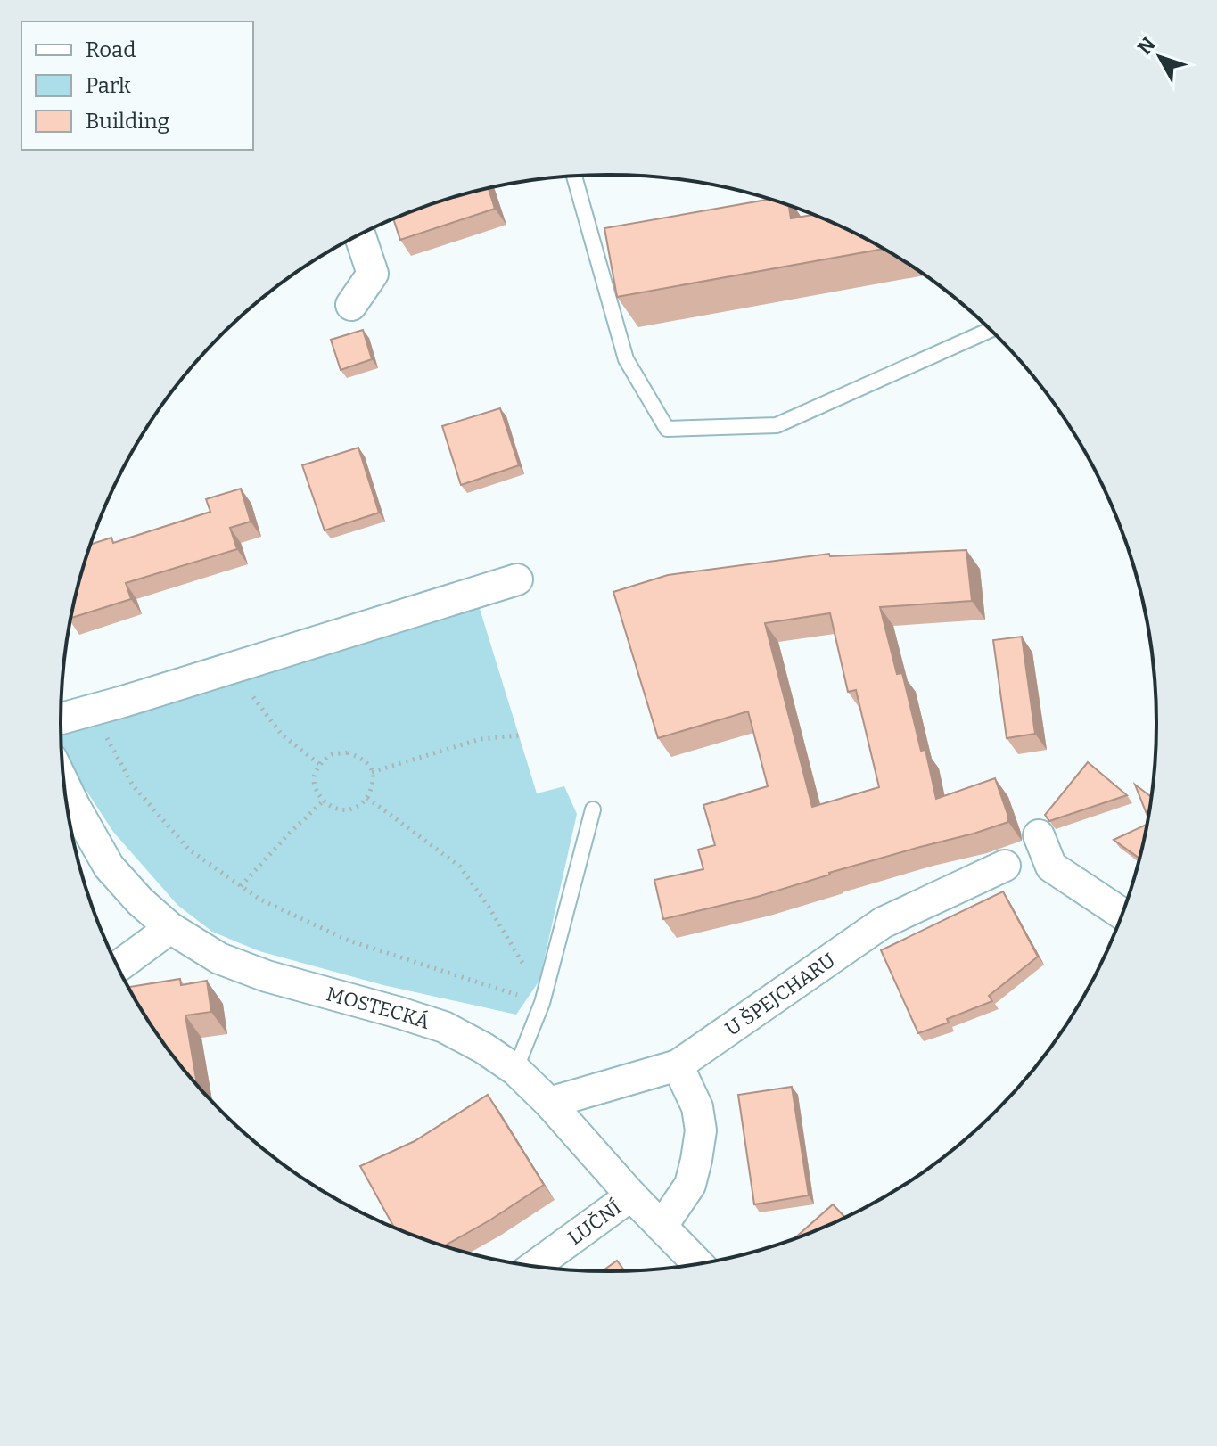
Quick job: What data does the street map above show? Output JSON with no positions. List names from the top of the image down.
{
  "streets": {
    "street": ["U ŠPEJCHARU", "MOSTECKÁ", "LUČNÍ"]
  },
  "crossings": [
    ["U ŠPEJCHARU", "MOSTECKÁ"],
    ["MOSTECKÁ", "LUČNÍ"]
  ],
  "legend": ["Road", "Park", "Building"],
  "north": "top left"
}
